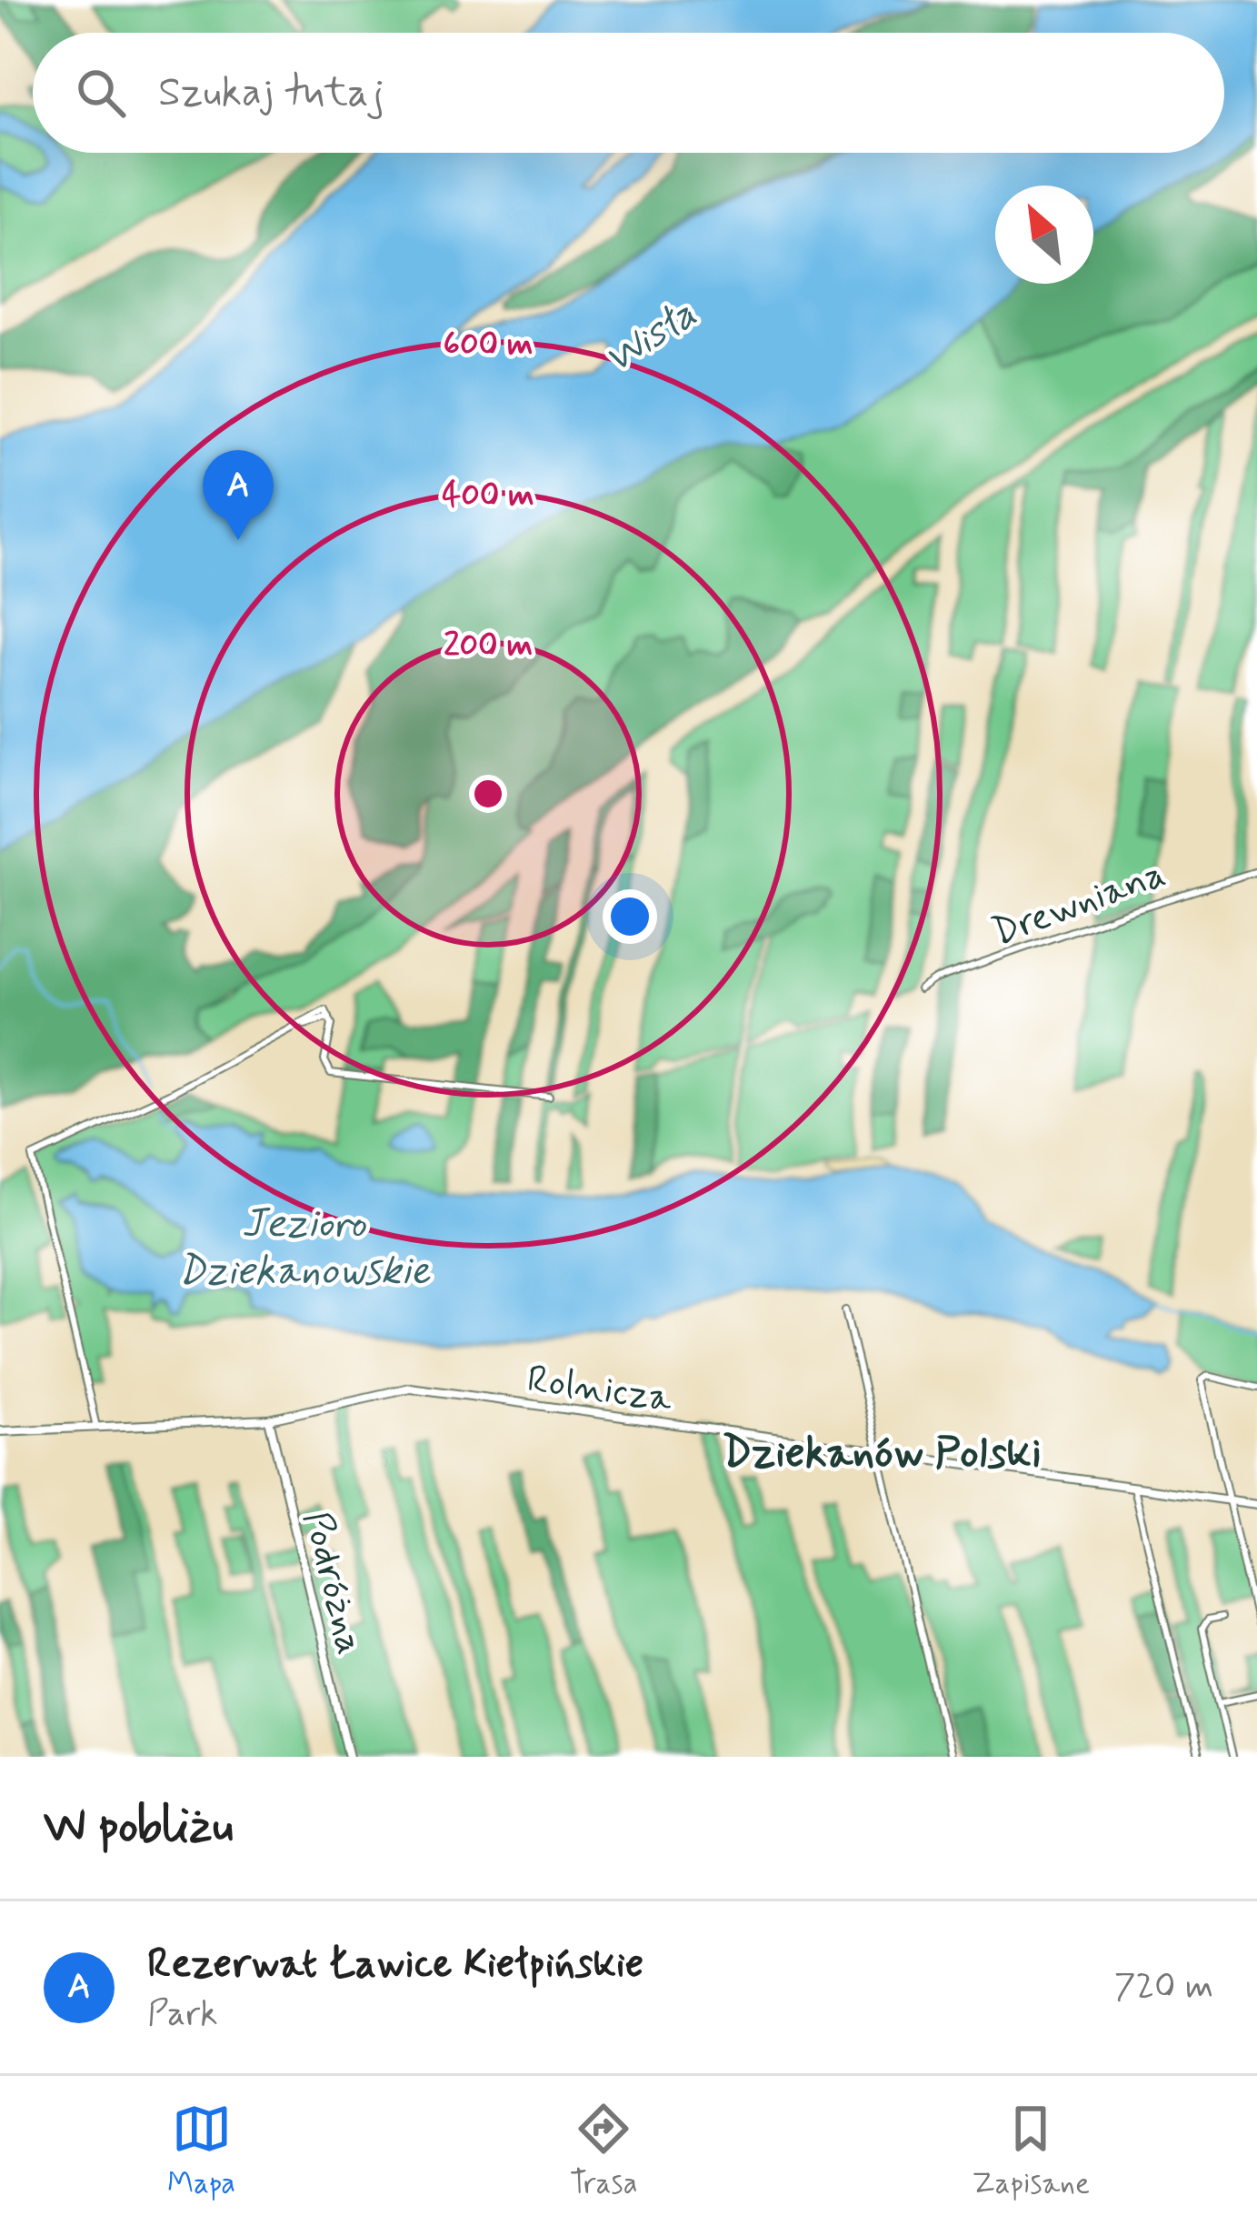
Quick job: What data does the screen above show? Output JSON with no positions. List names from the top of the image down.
{
  "streets": {
    "street": ["Drewniana", "Rolnicza", "Podróżna"]
  },
  "crossings": [
    ["Rolnicza", "Podróżna"]
  ],
  "districts": ["Dziekanów Polski"],
  "water": ["Wisła", "Jezioro Dziekanowskie"],
  "north": "top left",
  "page": {
    "search": "Szukaj tutaj",
    "pins": "A",
    "heading": "W pobliżu",
    "list": [
      {
        "mark": "A",
        "name": "Rezerwat Ławice Kiełpińskie",
        "note": "Park",
        "value": "720 m"
      }
    ],
    "nav": ["Mapa", "Trasa", "Zapisane"]
  },
  "rings": ["600 m", "400 m", "200 m"]
}
